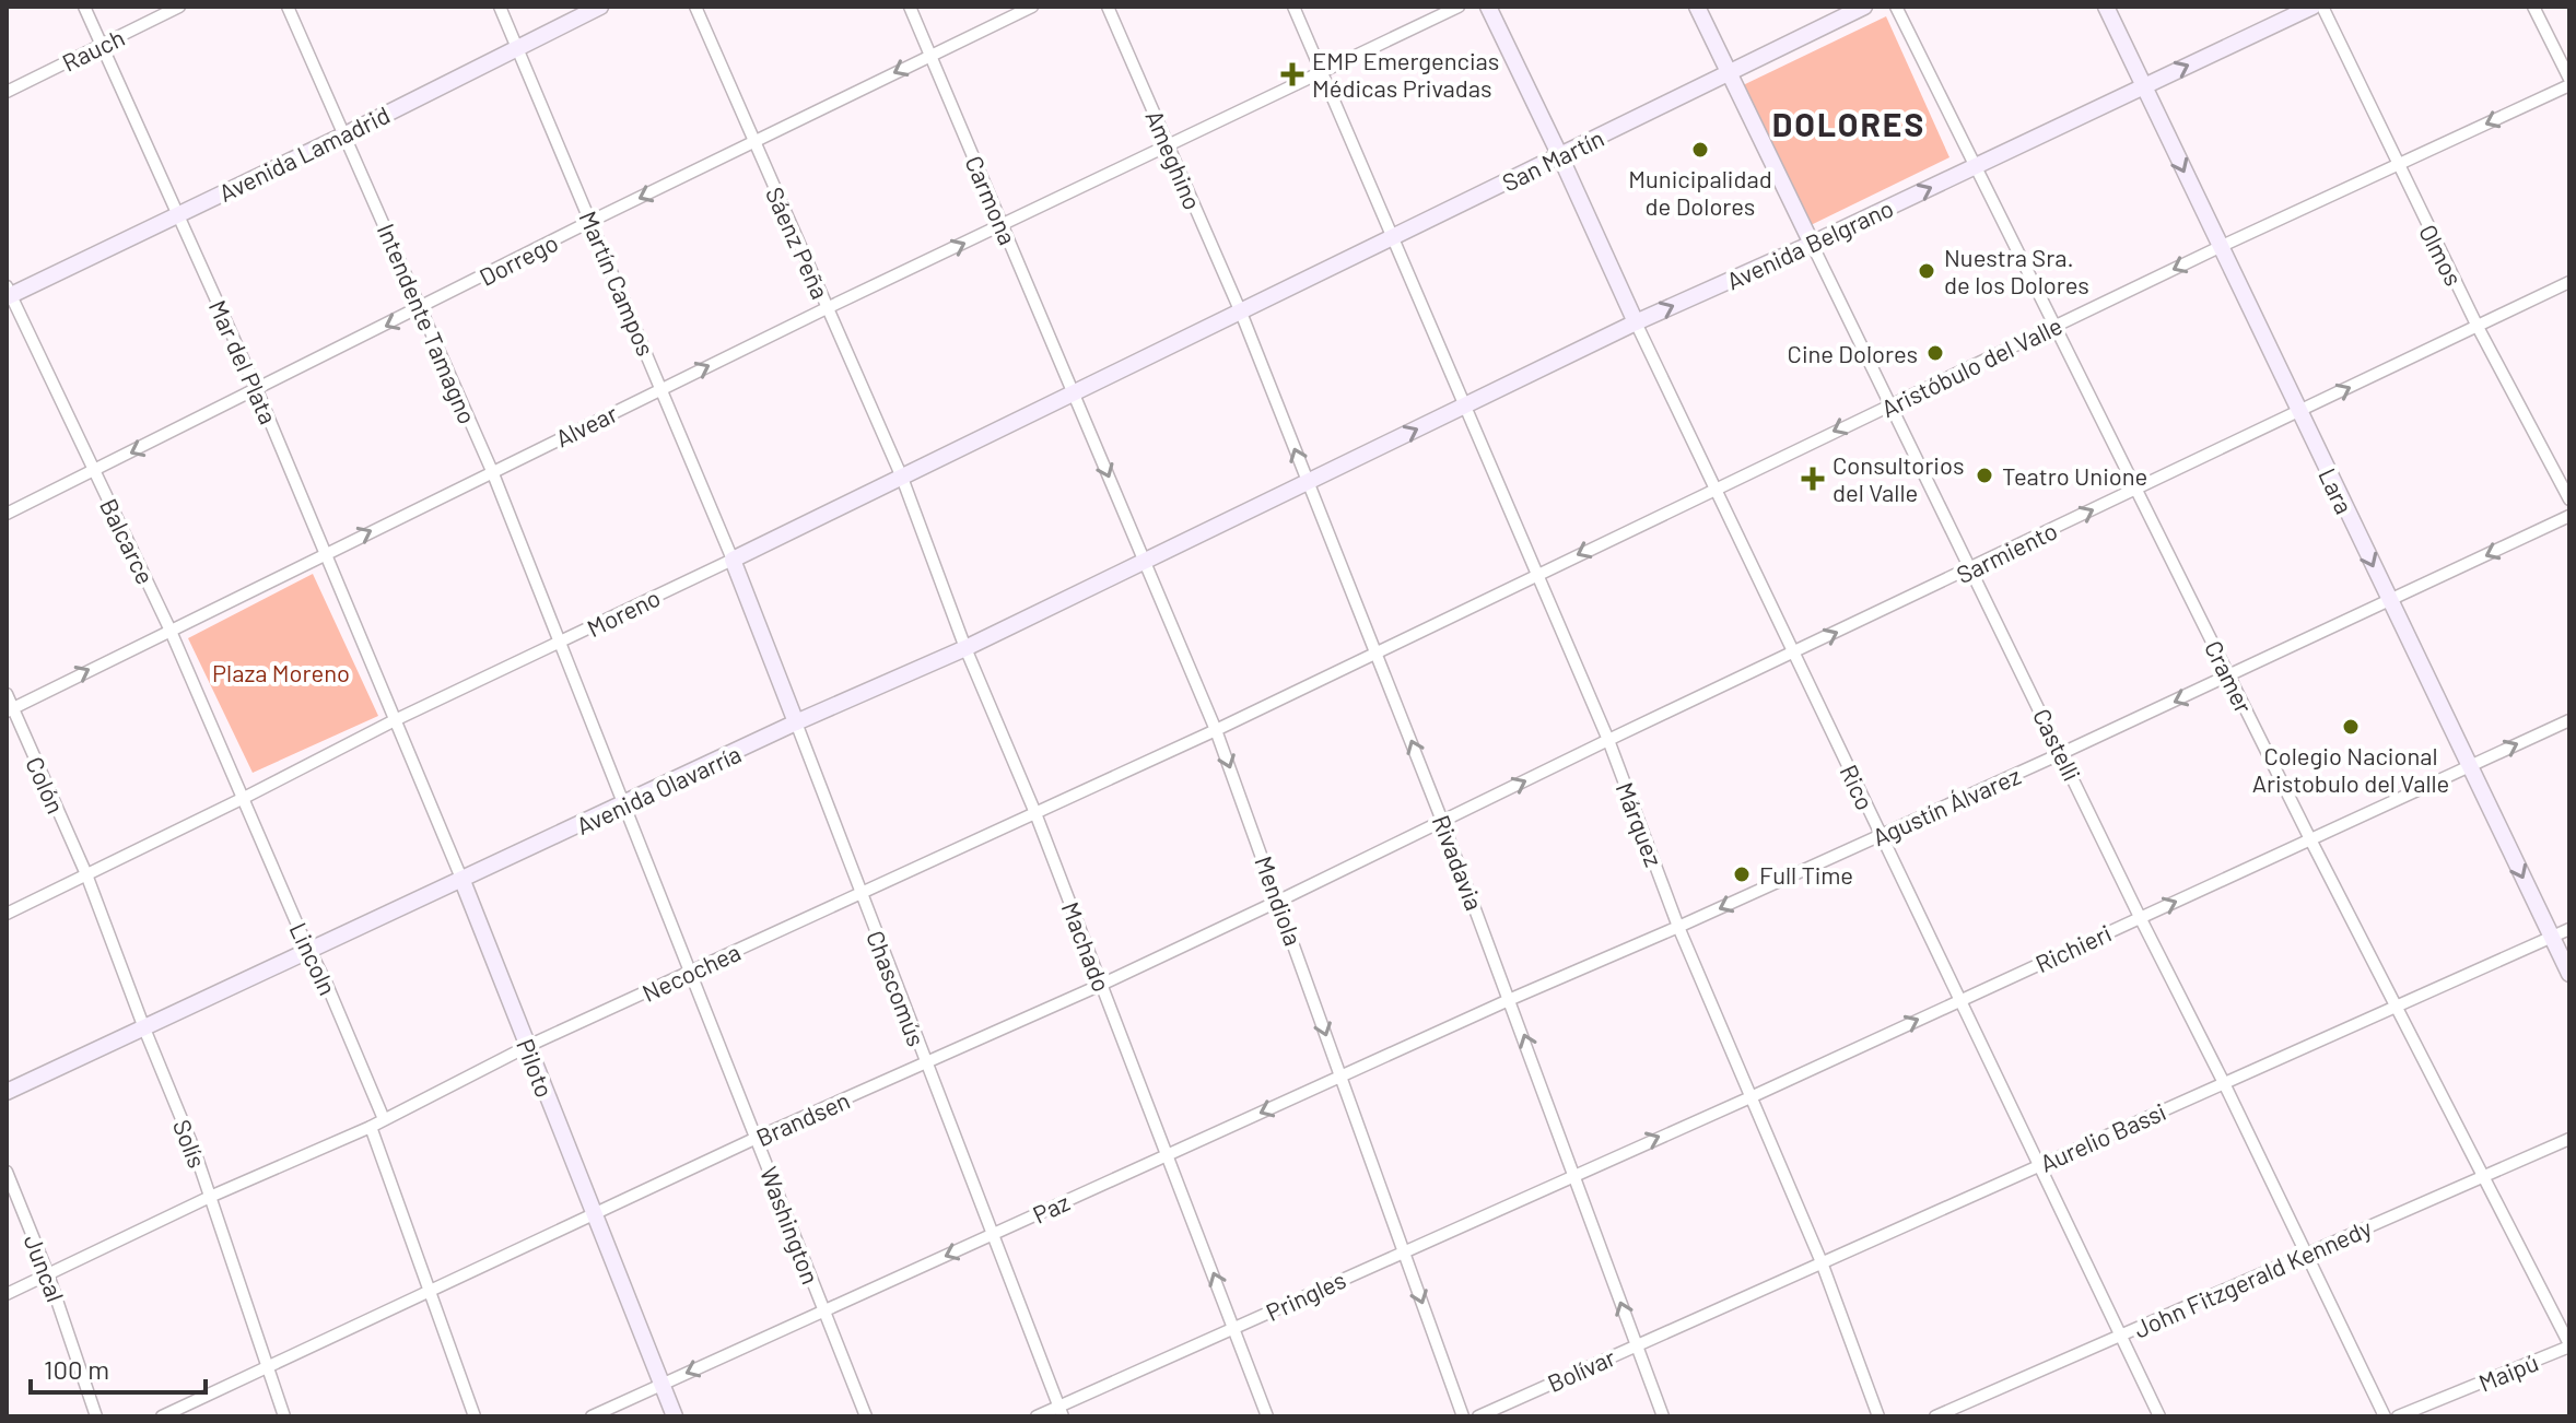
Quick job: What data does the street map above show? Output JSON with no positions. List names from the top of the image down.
{
  "streets": {
    "main road": [
      "Avenida Lamadrid",
      "San Martín",
      "Avenida Belgrano",
      "Lara",
      "Moreno",
      "Castelli",
      "Rico",
      "Avenida Olavarría",
      "Chascomús",
      "Piloto"
    ],
    "street": [
      "Rauch",
      "Ameghino",
      "Carmona",
      "Sáenz Peña",
      "Olmos",
      "Dorrego",
      "Martín Campos",
      "Intendente Tamagno",
      "Mar del Plata",
      "Aristóbulo del Valle",
      "Alvear",
      "Balcarce",
      "Sarmiento",
      "Cramer",
      "Colón",
      "Agustín Álvarez",
      "Márquez",
      "Rivadavia",
      "Mendiola",
      "Machado",
      "Richieri",
      "Lincoln",
      "Necochea",
      "Brandsen",
      "Aurelio Bassi",
      "Solís",
      "Paz",
      "Washington",
      "Juncal",
      "John Fitzgerald Kennedy",
      "Pringles",
      "Bolívar",
      "Maipú"
    ]
  },
  "crossings": [
    ["Rauch", "Mar del Plata"],
    ["Avenida Lamadrid", "Martín Campos"],
    ["Avenida Lamadrid", "Intendente Tamagno"],
    ["Avenida Lamadrid", "Mar del Plata"],
    ["Avenida Lamadrid", "Balcarce"],
    ["Ameghino", "San Martín"],
    ["Ameghino", "Alvear"],
    ["Ameghino", "Moreno"],
    ["Ameghino", "Rivadavia"],
    ["San Martín", "Moreno"],
    ["San Martín", "Castelli"],
    ["San Martín", "Rico"],
    ["San Martín", "Márquez"],
    ["San Martín", "Rivadavia"],
    ["Carmona", "Dorrego"],
    ["Carmona", "Alvear"],
    ["Carmona", "Moreno"],
    ["Carmona", "Mendiola"],
    ["Sáenz Peña", "Dorrego"],
    ["Sáenz Peña", "Alvear"],
    ["Sáenz Peña", "Moreno"],
    ["Sáenz Peña", "Machado"],
    ["Avenida Belgrano", "Lara"],
    ["Avenida Belgrano", "Cramer"],
    ["Avenida Belgrano", "Castelli"],
    ["Avenida Belgrano", "Rico"],
    ["Avenida Belgrano", "Avenida Olavarría"],
    ["Avenida Belgrano", "Márquez"],
    ["Avenida Belgrano", "Rivadavia"],
    ["Olmos", "Aristóbulo del Valle"],
    ["Olmos", "Sarmiento"],
    ["Dorrego", "Martín Campos"],
    ["Dorrego", "Intendente Tamagno"],
    ["Dorrego", "Mar del Plata"],
    ["Dorrego", "Balcarce"],
    ["Martín Campos", "Alvear"],
    ["Martín Campos", "Moreno"],
    ["Martín Campos", "Chascomús"],
    ["Intendente Tamagno", "Alvear"],
    ["Intendente Tamagno", "Moreno"],
    ["Intendente Tamagno", "Washington"],
    ["Mar del Plata", "Alvear"],
    ["Mar del Plata", "Moreno"],
    ["Mar del Plata", "Piloto"],
    ["Aristóbulo del Valle", "Lara"],
    ["Aristóbulo del Valle", "Cramer"],
    ["Aristóbulo del Valle", "Castelli"],
    ["Aristóbulo del Valle", "Rico"],
    ["Aristóbulo del Valle", "Márquez"],
    ["Aristóbulo del Valle", "Rivadavia"],
    ["Aristóbulo del Valle", "Necochea"],
    ["Alvear", "Balcarce"],
    ["Alvear", "Colón"],
    ["Alvear", "Márquez"],
    ["Lara", "Sarmiento"],
    ["Lara", "Agustín Álvarez"],
    ["Lara", "Richieri"],
    ["Lara", "Aurelio Bassi"],
    ["Balcarce", "Moreno"],
    ["Balcarce", "Lincoln"],
    ["Sarmiento", "Cramer"],
    ["Sarmiento", "Castelli"],
    ["Sarmiento", "Rico"],
    ["Sarmiento", "Márquez"],
    ["Sarmiento", "Rivadavia"],
    ["Sarmiento", "Brandsen"],
    ["Moreno", "Colón"],
    ["Moreno", "Rivadavia"],
    ["Moreno", "Mendiola"],
    ["Moreno", "Machado"],
    ["Moreno", "Lincoln"],
    ["Moreno", "Chascomús"],
    ["Moreno", "Piloto"],
    ["Moreno", "Solís"],
    ["Moreno", "Washington"],
    ["Cramer", "Agustín Álvarez"],
    ["Cramer", "Richieri"],
    ["Cramer", "Aurelio Bassi"],
    ["Cramer", "John Fitzgerald Kennedy"],
    ["Cramer", "Maipú"],
    ["Castelli", "Agustín Álvarez"],
    ["Castelli", "Richieri"],
    ["Castelli", "Aurelio Bassi"],
    ["Castelli", "John Fitzgerald Kennedy"],
    ["Colón", "Solís"],
    ["Rico", "Agustín Álvarez"],
    ["Rico", "Richieri"],
    ["Rico", "Aurelio Bassi"],
    ["Rico", "John Fitzgerald Kennedy"],
    ["Avenida Olavarría", "Rivadavia"],
    ["Avenida Olavarría", "Mendiola"],
    ["Avenida Olavarría", "Machado"],
    ["Avenida Olavarría", "Lincoln"],
    ["Avenida Olavarría", "Chascomús"],
    ["Avenida Olavarría", "Piloto"],
    ["Avenida Olavarría", "Solís"],
    ["Avenida Olavarría", "Washington"],
    ["Agustín Álvarez", "Márquez"],
    ["Agustín Álvarez", "Rivadavia"],
    ["Agustín Álvarez", "Paz"],
    ["Márquez", "Richieri"],
    ["Márquez", "Aurelio Bassi"],
    ["Rivadavia", "Richieri"],
    ["Rivadavia", "Necochea"],
    ["Rivadavia", "Brandsen"],
    ["Rivadavia", "Aurelio Bassi"],
    ["Rivadavia", "Paz"],
    ["Rivadavia", "Pringles"],
    ["Rivadavia", "Bolívar"],
    ["Mendiola", "Necochea"],
    ["Mendiola", "Brandsen"],
    ["Mendiola", "Paz"],
    ["Mendiola", "Pringles"],
    ["Machado", "Necochea"],
    ["Machado", "Brandsen"],
    ["Machado", "Paz"],
    ["Machado", "Pringles"],
    ["Richieri", "Pringles"],
    ["Lincoln", "Necochea"],
    ["Necochea", "Chascomús"],
    ["Necochea", "Piloto"],
    ["Necochea", "Solís"],
    ["Necochea", "Washington"],
    ["Necochea", "Juncal"],
    ["Chascomús", "Brandsen"],
    ["Chascomús", "Paz"],
    ["Chascomús", "Pringles"],
    ["Piloto", "Brandsen"],
    ["Piloto", "Paz"],
    ["Brandsen", "Solís"],
    ["Brandsen", "Washington"],
    ["Aurelio Bassi", "Bolívar"],
    ["Paz", "Washington"]
  ],
  "one_way": [
    "Avenida Belgrano",
    "Dorrego",
    "Aristóbulo del Valle",
    "Alvear",
    "Lara",
    "Sarmiento",
    "Agustín Álvarez",
    "Rivadavia",
    "Mendiola",
    "Richieri",
    "Paz"
  ],
  "districts": ["DOLORES"],
  "parks": ["Plaza Moreno"],
  "places": {
    "health": ["EMP Emergencias Médicas Privadas", "Consultorios del Valle"],
    "other": [
      "Municipalidad de Dolores",
      "Nuestra Sra. de los Dolores",
      "Cine Dolores",
      "Teatro Unione",
      "Colegio Nacional Aristobulo del Valle",
      "Full Time"
    ]
  },
  "scale_bar": "100 m"
}
